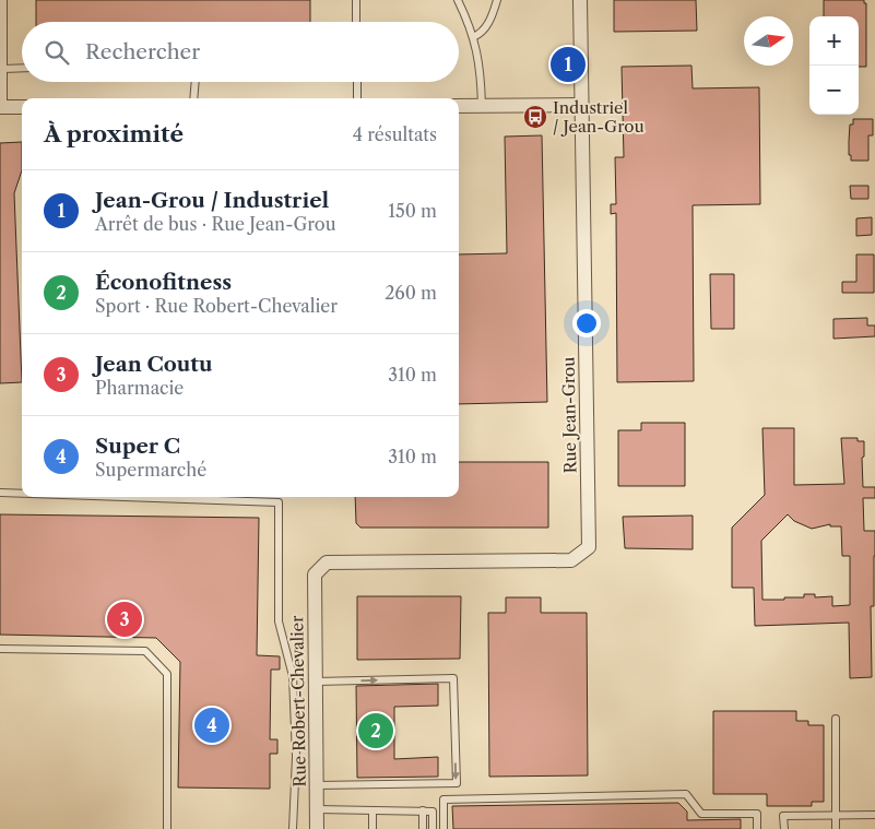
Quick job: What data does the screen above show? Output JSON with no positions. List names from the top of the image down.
{
  "streets": {
    "street": ["Rue Jean-Grou", "Rue Robert-Chevalier"]
  },
  "crossings": [
    ["Rue Jean-Grou", "Rue Robert-Chevalier"]
  ],
  "places": {
    "bus stop": ["Industriel / Jean-Grou"]
  },
  "north": "right",
  "page": {
    "map_buttons": ["+", "−"],
    "search": "Rechercher",
    "pins": [
      "1",
      "3",
      "4",
      "2"
    ],
    "heading": ["À proximité", "4 résultats"],
    "list": [
      {
        "mark": "1",
        "name": "Jean-Grou / Industriel",
        "note": "Arrêt de bus · Rue Jean-Grou",
        "value": "150 m"
      },
      {
        "mark": "2",
        "name": "Éconofitness",
        "note": "Sport · Rue Robert-Chevalier",
        "value": "260 m"
      },
      {
        "mark": "3",
        "name": "Jean Coutu",
        "note": "Pharmacie",
        "value": "310 m"
      },
      {
        "mark": "4",
        "name": "Super C",
        "note": "Supermarché",
        "value": "310 m"
      }
    ]
  }
}
